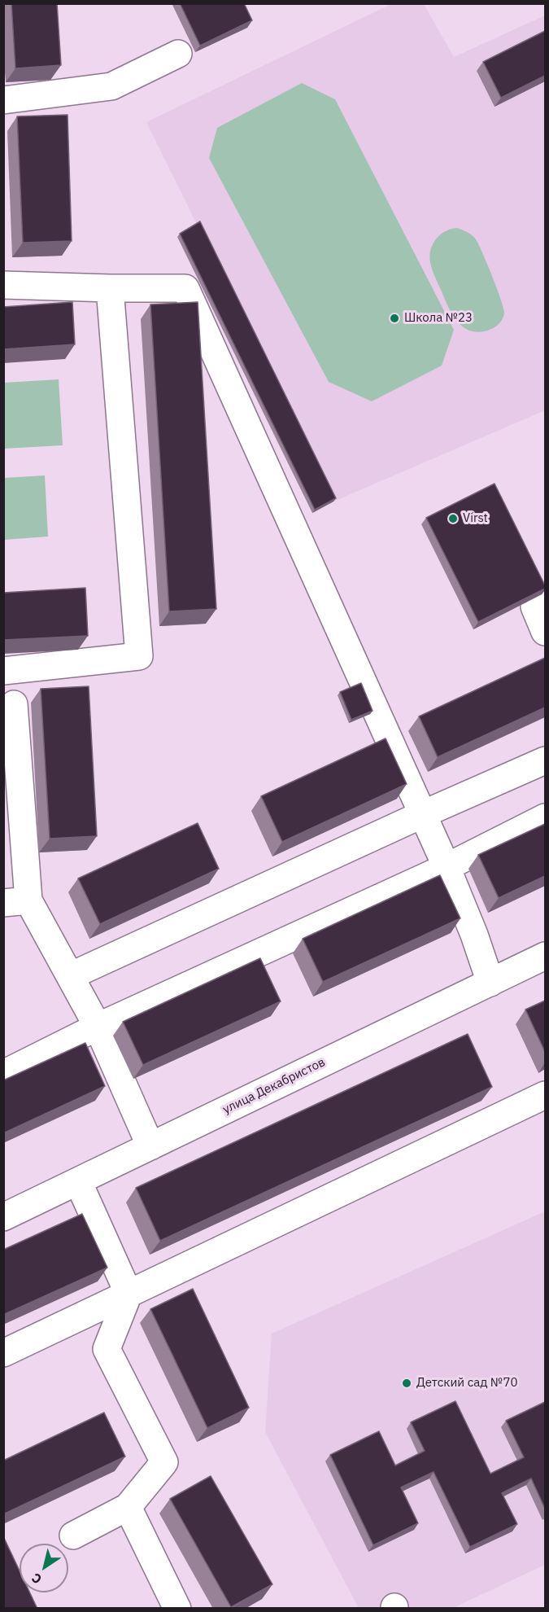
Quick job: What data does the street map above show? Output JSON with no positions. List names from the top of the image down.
{
  "streets": {
    "street": ["улица Декабристов"]
  },
  "places": ["Школа №23", "Virst", "Детский сад №70"],
  "north": "bottom left"
}
